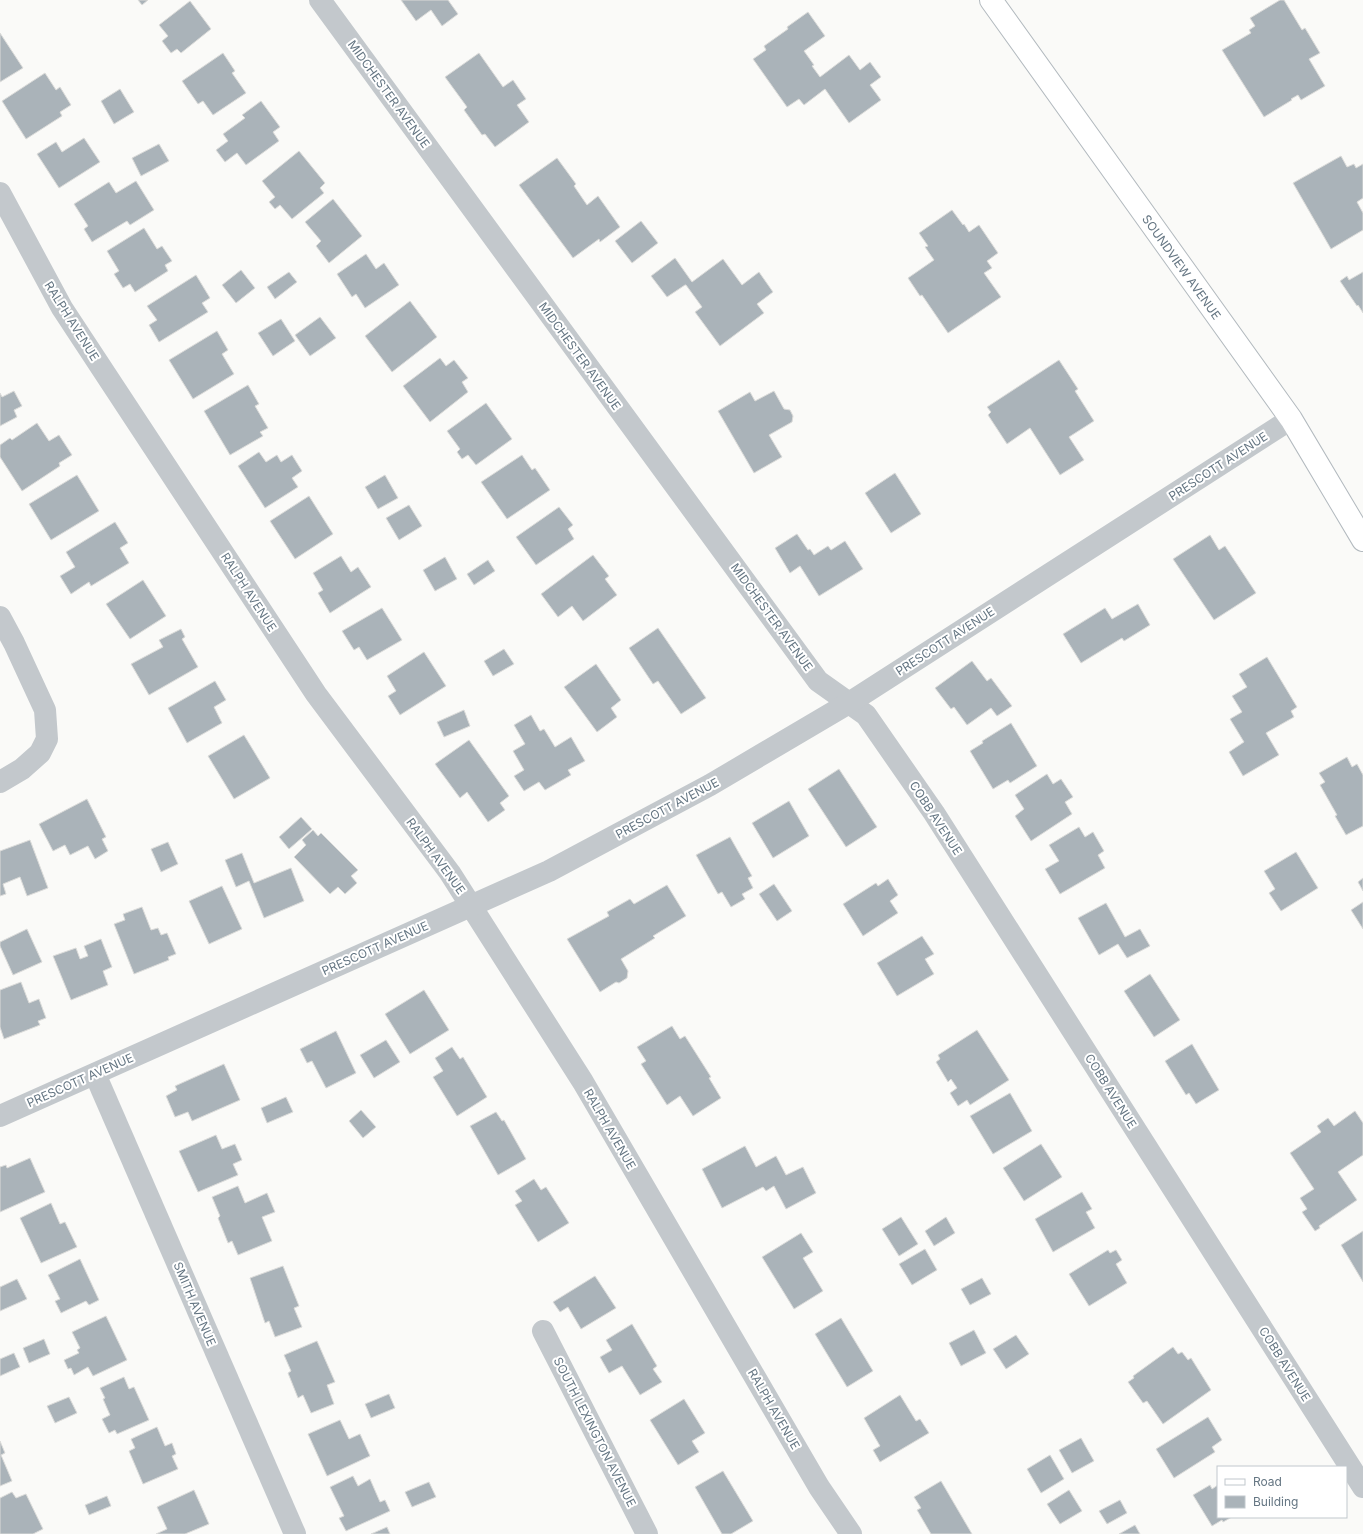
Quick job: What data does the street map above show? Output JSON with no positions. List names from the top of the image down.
{
  "streets": {
    "street": [
      "MIDCHESTER AVENUE",
      "SOUNDVIEW AVENUE",
      "RALPH AVENUE",
      "PRESCOTT AVENUE",
      "COBB AVENUE",
      "SMITH AVENUE",
      "SOUTH LEXINGTON AVENUE"
    ]
  },
  "crossings": [
    ["MIDCHESTER AVENUE", "PRESCOTT AVENUE"],
    ["MIDCHESTER AVENUE", "COBB AVENUE"],
    ["SOUNDVIEW AVENUE", "PRESCOTT AVENUE"],
    ["RALPH AVENUE", "PRESCOTT AVENUE"],
    ["PRESCOTT AVENUE", "COBB AVENUE"],
    ["PRESCOTT AVENUE", "SMITH AVENUE"]
  ],
  "legend": ["Road", "Building"]
}
